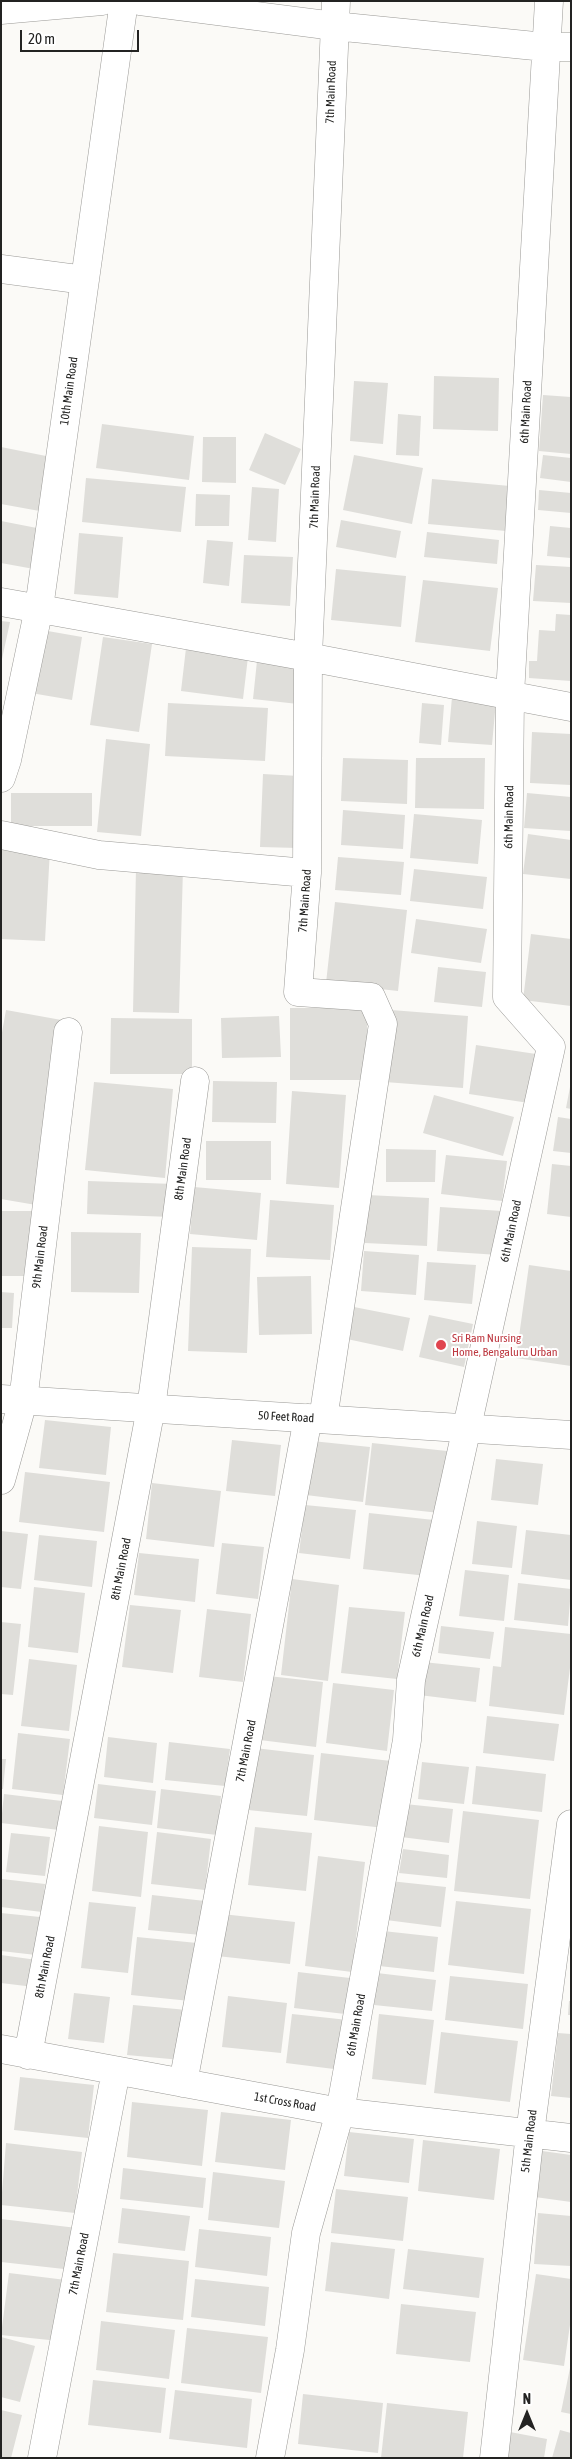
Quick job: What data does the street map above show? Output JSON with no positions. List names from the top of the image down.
{
  "streets": {
    "street": [
      "7th Main Road",
      "10th Main Road",
      "6th Main Road",
      "8th Main Road",
      "9th Main Road",
      "50 Feet Road",
      "1st Cross Road",
      "5th Main Road"
    ]
  },
  "crossings": [
    ["7th Main Road", "50 Feet Road"],
    ["7th Main Road", "1st Cross Road"],
    ["6th Main Road", "50 Feet Road"],
    ["6th Main Road", "1st Cross Road"],
    ["8th Main Road", "50 Feet Road"],
    ["8th Main Road", "1st Cross Road"],
    ["9th Main Road", "50 Feet Road"],
    ["1st Cross Road", "5th Main Road"]
  ],
  "places": ["Sri Ram Nursing Home, Bengaluru Urban"],
  "scale_bar": "20 m",
  "north": "top"
}
